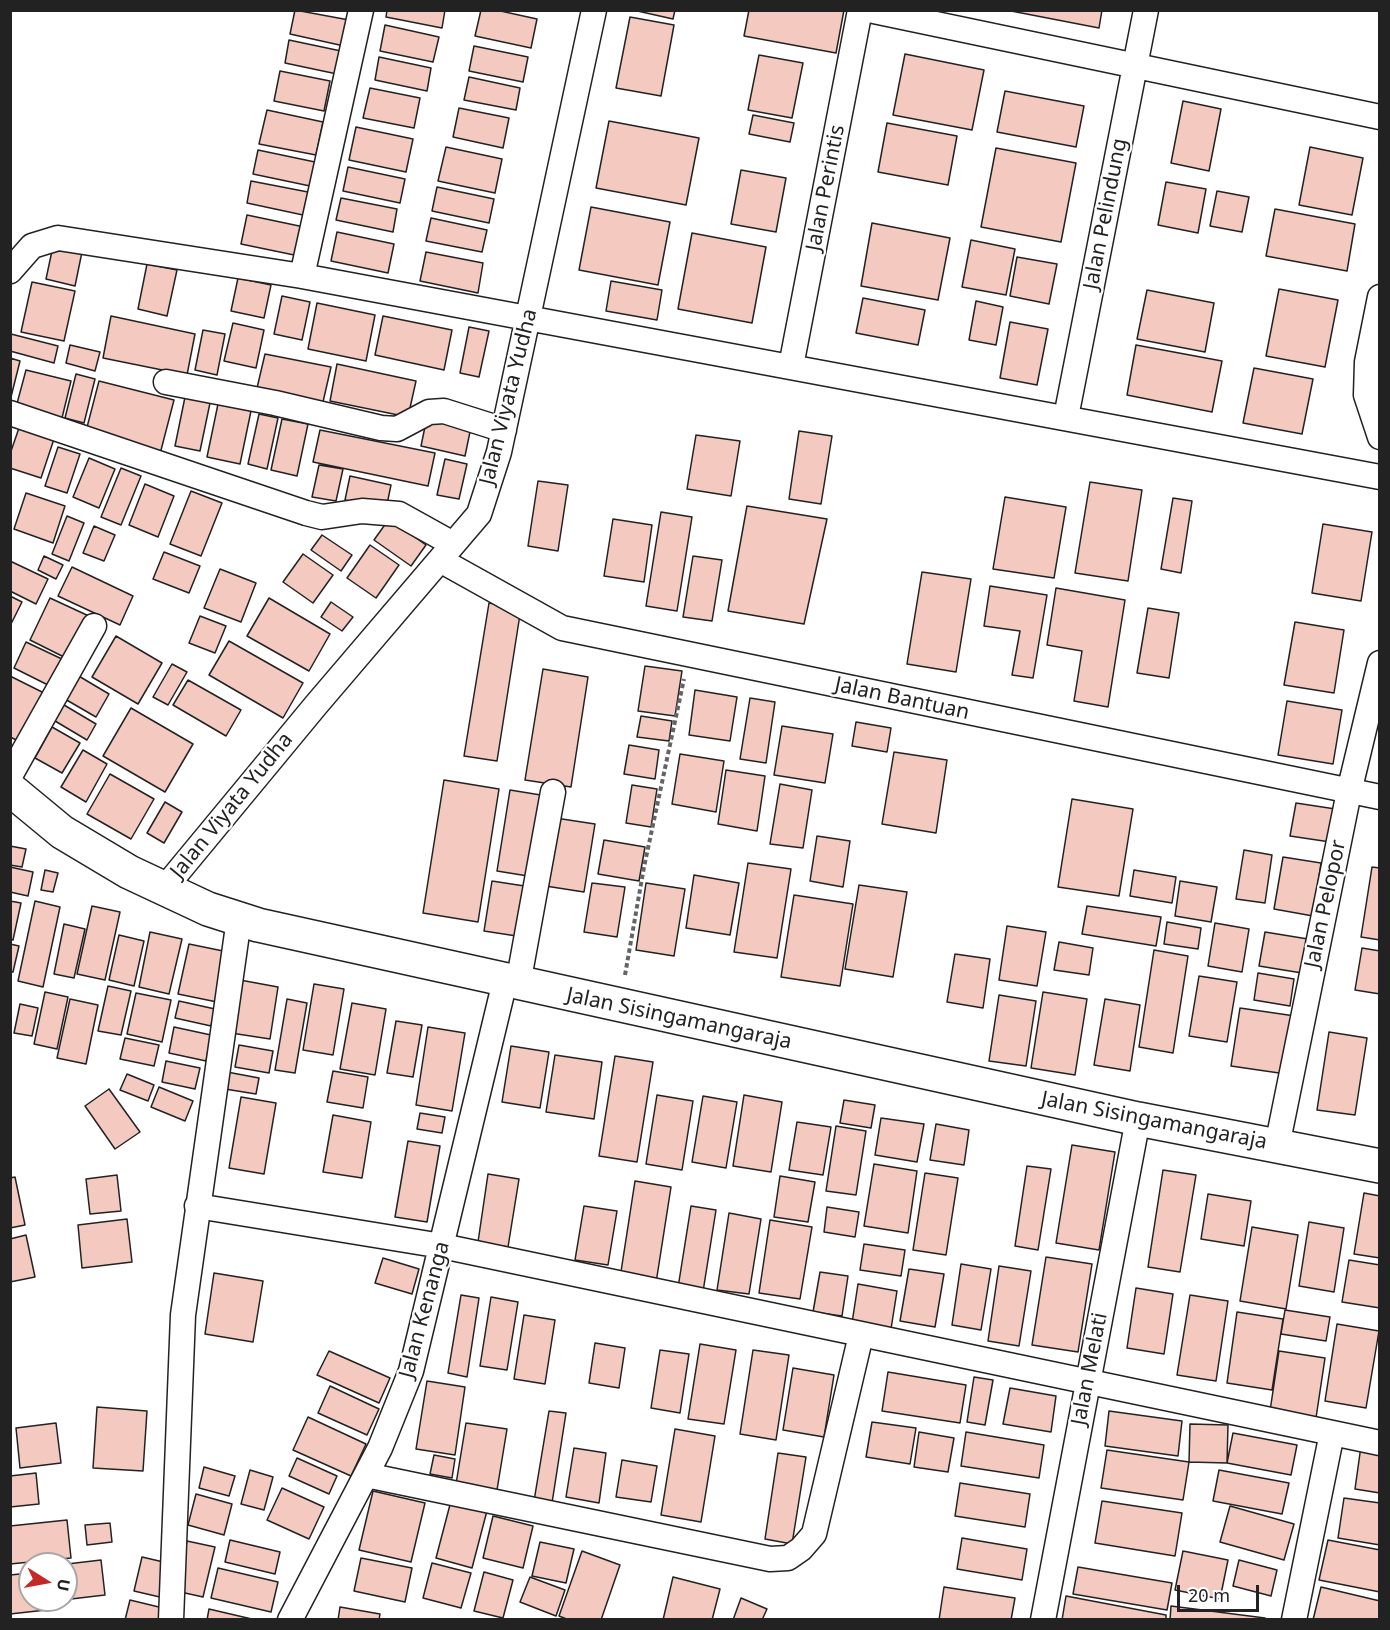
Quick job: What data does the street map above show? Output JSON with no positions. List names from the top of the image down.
{
  "streets": {
    "highway": ["Jalan Sisingamangaraja"],
    "street": [
      "Jalan Perintis",
      "Jalan Pelindung",
      "Jalan Viyata Yudha",
      "Jalan Bantuan",
      "Jalan Pelopor",
      "Jalan Kenanga",
      "Jalan Melati"
    ]
  },
  "crossings": [
    ["Jalan Viyata Yudha", "Jalan Bantuan"],
    ["Jalan Viyata Yudha", "Jalan Sisingamangaraja"],
    ["Jalan Bantuan", "Jalan Pelopor"],
    ["Jalan Pelopor", "Jalan Sisingamangaraja"],
    ["Jalan Sisingamangaraja", "Jalan Kenanga"],
    ["Jalan Sisingamangaraja", "Jalan Melati"]
  ],
  "scale_bar": "20 m",
  "north": "right"
}
